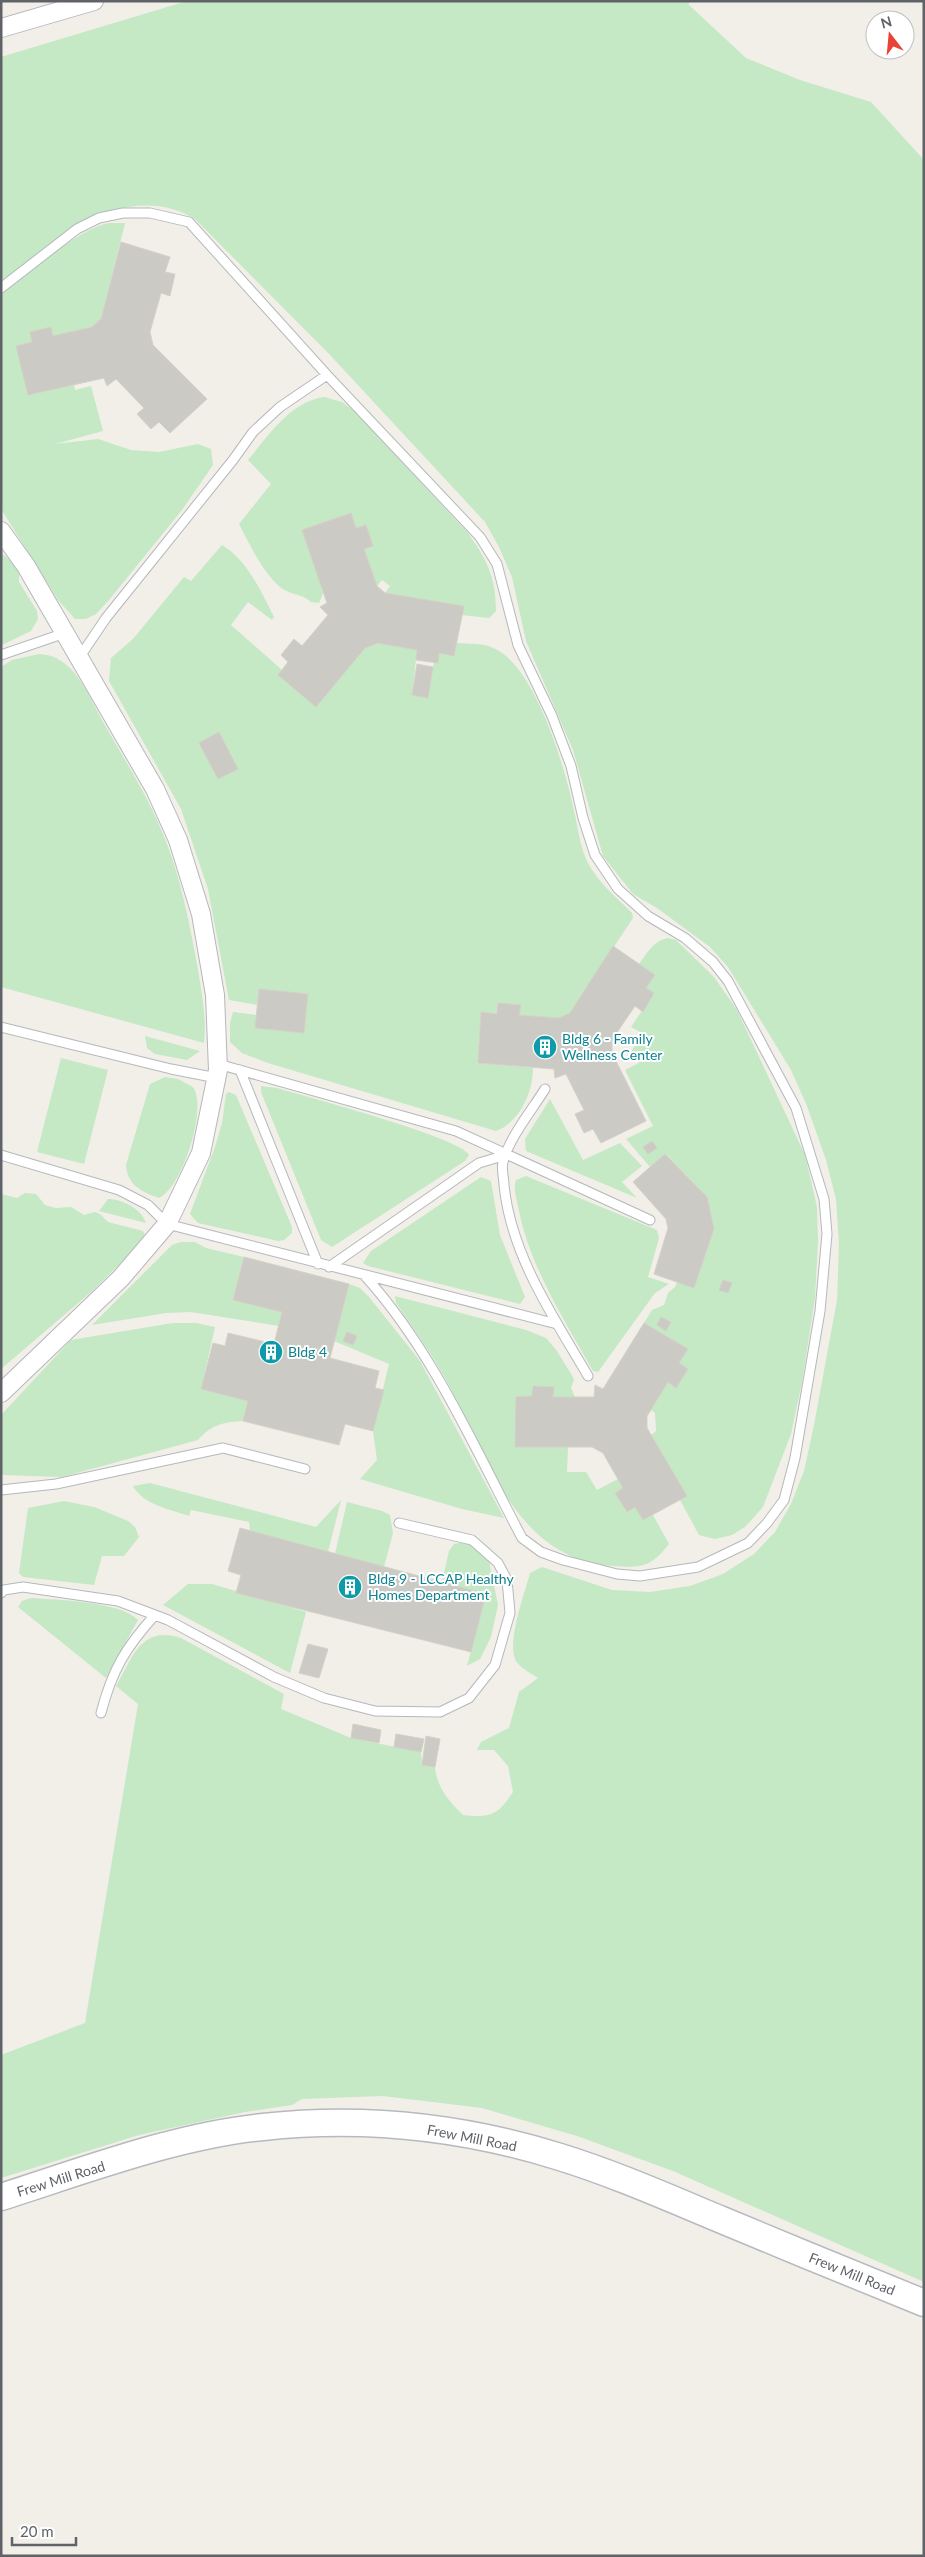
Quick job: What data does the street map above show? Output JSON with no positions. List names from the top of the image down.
{
  "streets": {
    "street": ["Frew Mill Road"]
  },
  "places": {
    "building": ["Bldg 6 - Family Wellness Center", "Bldg 4", "Bldg 9 - LCCAP Healthy Homes Department"]
  },
  "scale_bar": "20 m",
  "north": "top"
}
